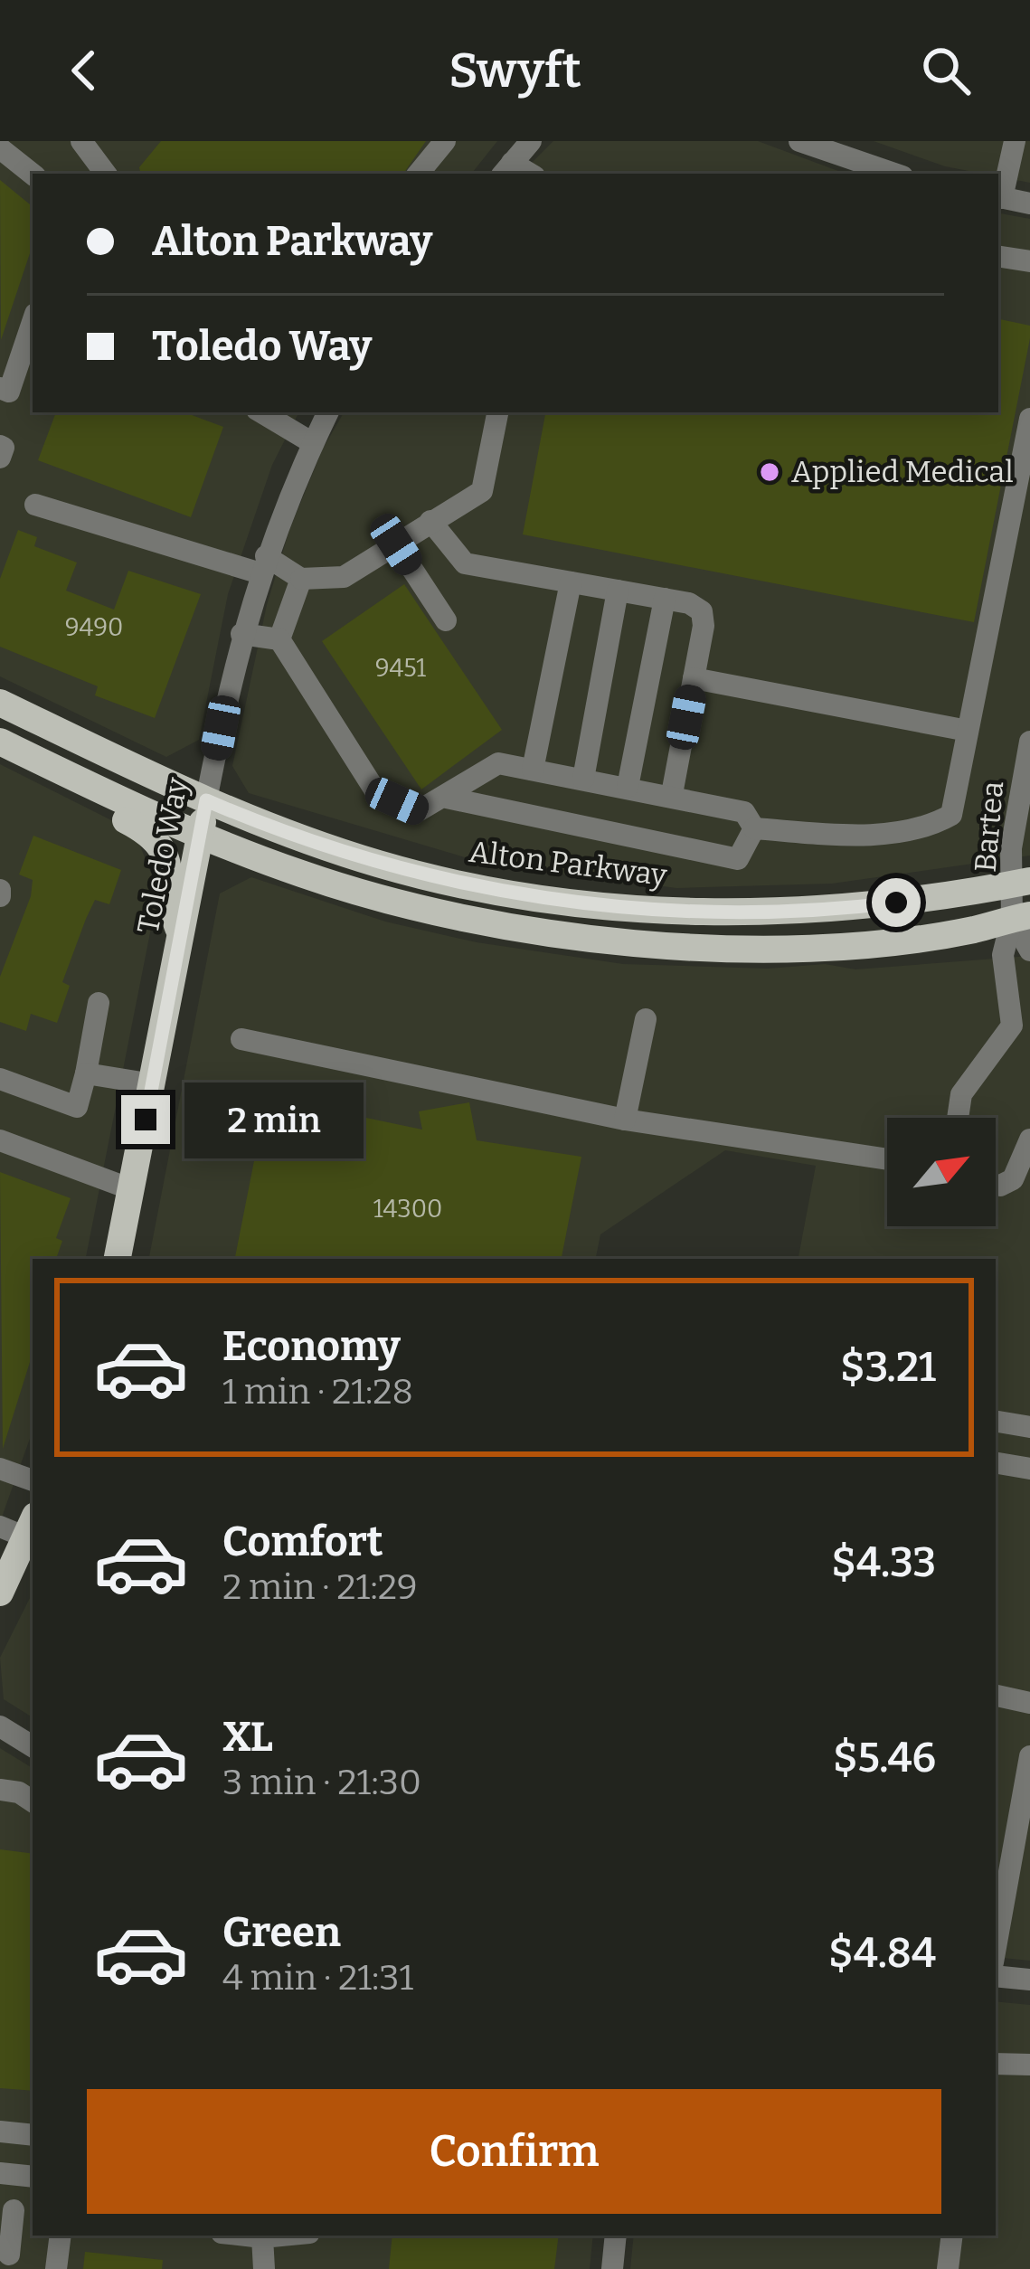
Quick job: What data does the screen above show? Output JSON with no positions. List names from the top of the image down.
{
  "streets": {
    "main road": ["Toledo Way", "Alton Parkway"],
    "street": ["Bartea"]
  },
  "crossings": [
    ["Bartea", "Alton Parkway"],
    ["Toledo Way", "Alton Parkway"]
  ],
  "places": ["Applied Medical"],
  "house_numbers": ["9490", "9451", "14300"],
  "north": "top right",
  "page": {
    "header": "Swyft",
    "banner": ["Alton Parkway", "Toledo Way"],
    "bubble": "2 min",
    "list": [
      {
        "name": "Economy",
        "note": "1 min · 21:28",
        "value": "$3.21"
      },
      {
        "name": "Comfort",
        "note": "2 min · 21:29",
        "value": "$4.33"
      },
      {
        "name": "XL",
        "note": "3 min · 21:30",
        "value": "$5.46"
      },
      {
        "name": "Green",
        "note": "4 min · 21:31",
        "value": "$4.84"
      }
    ],
    "buttons": "Confirm"
  }
}
